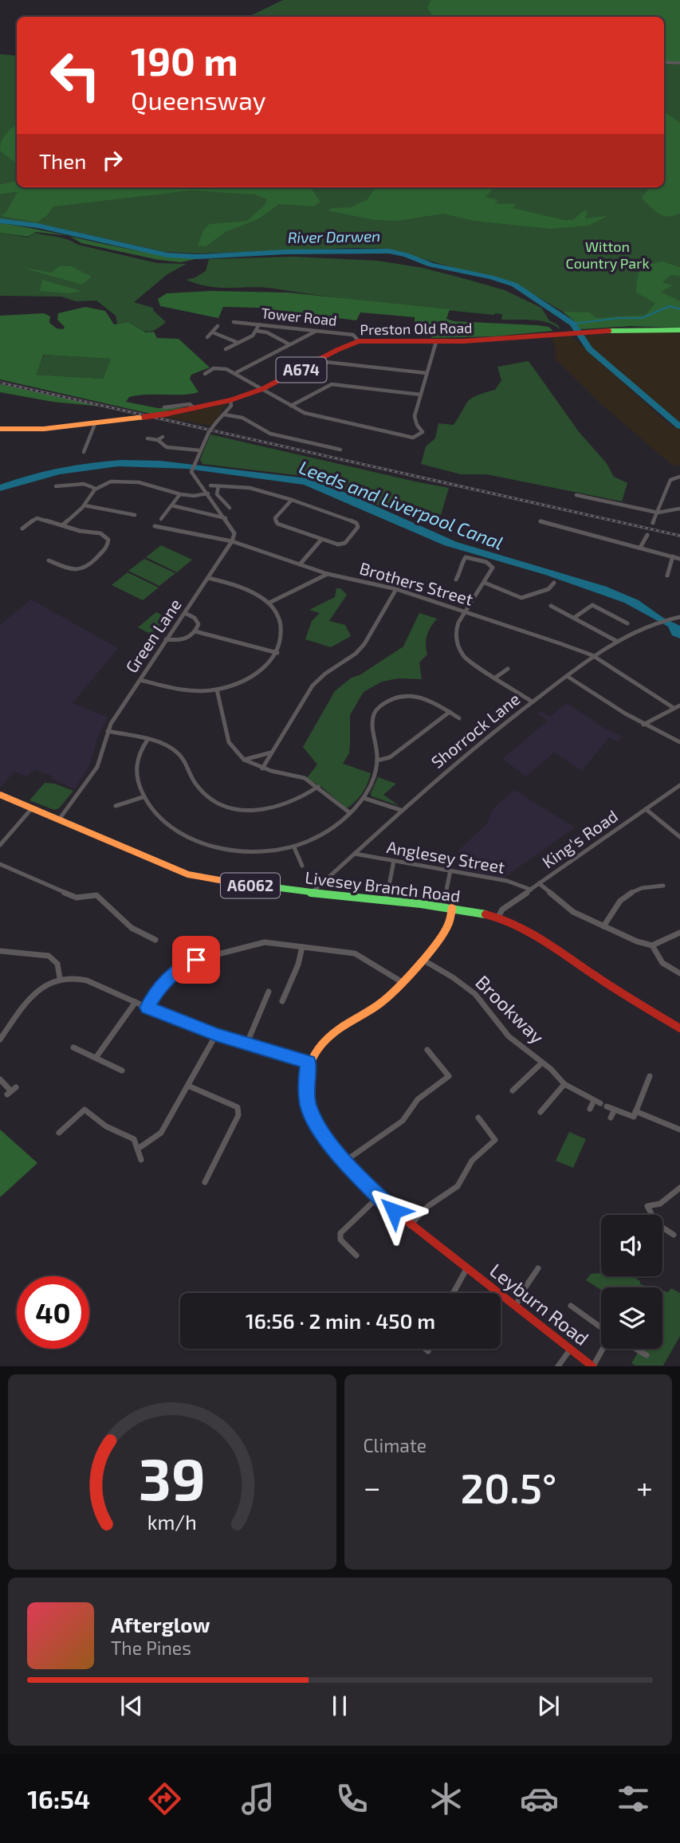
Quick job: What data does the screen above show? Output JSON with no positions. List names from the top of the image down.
{
  "streets": {
    "main road": [
      "Preston Old Road",
      "A674",
      "A6062",
      "Livesey Branch Road",
      "Leyburn Road"
    ],
    "street": [
      "Tower Road",
      "Brothers Street",
      "Green Lane",
      "Shorrock Lane",
      "King's Road",
      "Anglesey Street",
      "Brookway"
    ]
  },
  "crossings": [
    ["Tower Road", "Preston Old Road"],
    ["Brothers Street", "Green Lane"],
    ["Brothers Street", "Shorrock Lane"],
    ["Green Lane", "Livesey Branch Road"],
    ["Shorrock Lane", "Anglesey Street"],
    ["Shorrock Lane", "Livesey Branch Road"],
    ["King's Road", "Anglesey Street"],
    ["King's Road", "Livesey Branch Road"]
  ],
  "water": ["River Darwen", "Leeds and Liverpool Canal"],
  "parks": ["Witton Country Park"],
  "page": {
    "turn": ["190 m", "Queensway"],
    "then": "Then",
    "limit": "40",
    "trip": "16:56 · 2 min · 450 m",
    "tile": "Climate",
    "heat": ["−", "20.5°", "+"],
    "song": ["Afterglow", "The Pines"],
    "tabs": "16:54",
    "gauge": ["39", "km/h"]
  }
}
